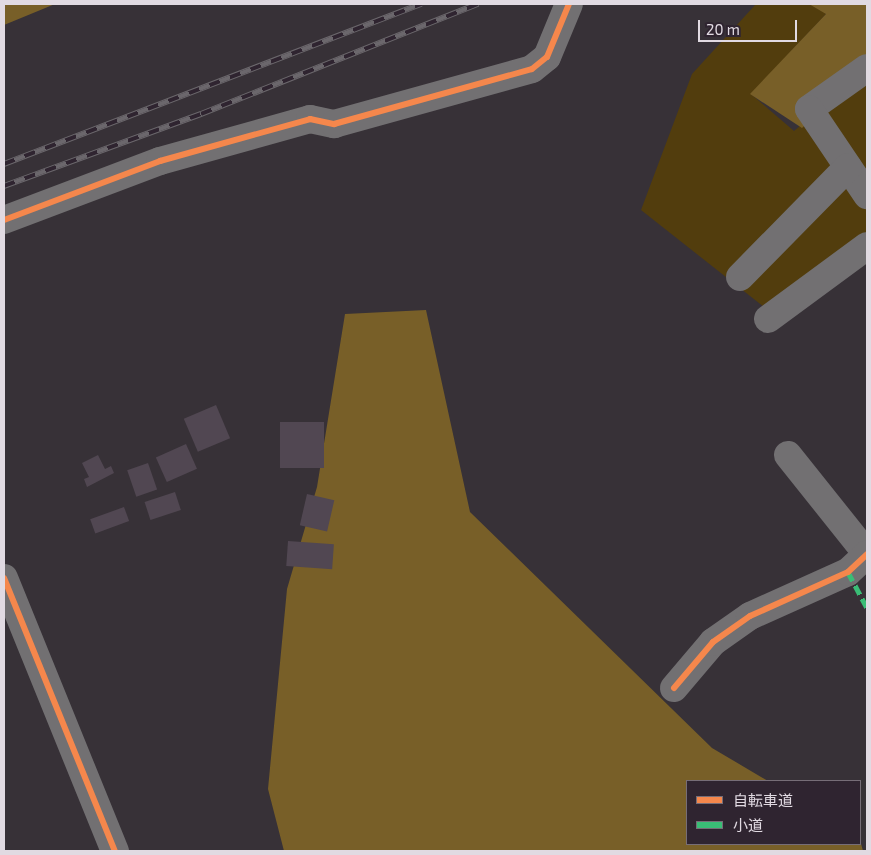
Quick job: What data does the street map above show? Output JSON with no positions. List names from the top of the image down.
{
  "legend": ["自転車道", "小道"],
  "scale_bar": "20 m"
}
